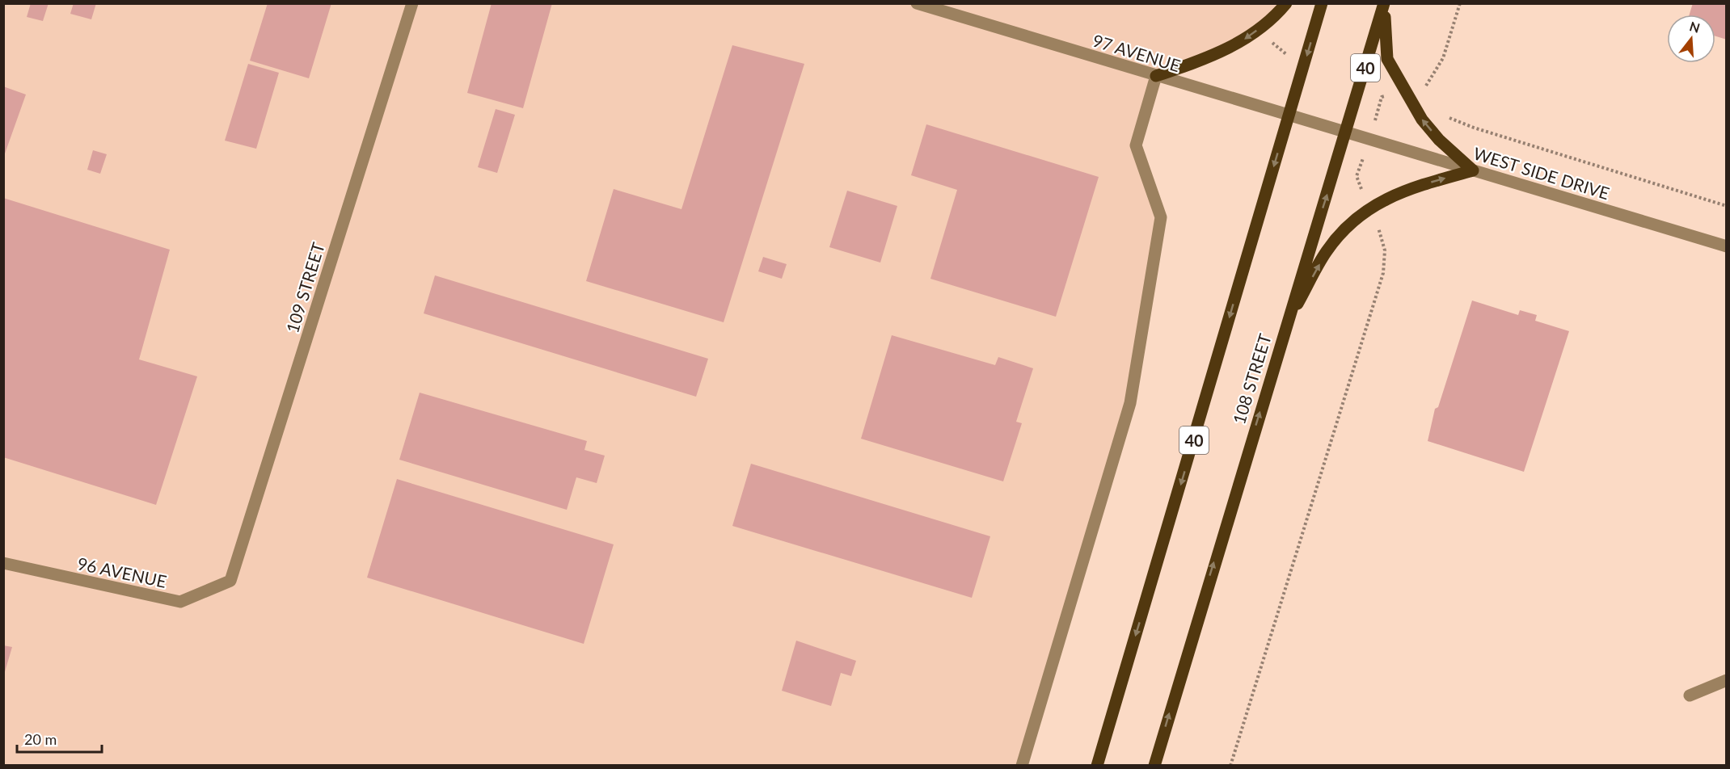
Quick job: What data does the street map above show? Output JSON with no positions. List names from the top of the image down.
{
  "streets": {
    "main road": ["40", "108 STREET"],
    "street": [
      "97 AVENUE",
      "WEST SIDE DRIVE",
      "109 STREET",
      "96 AVENUE"
    ]
  },
  "crossings": [
    ["97 AVENUE", "40"],
    ["97 AVENUE", "WEST SIDE DRIVE"],
    ["97 AVENUE", "108 STREET"],
    ["WEST SIDE DRIVE", "108 STREET"],
    ["109 STREET", "96 AVENUE"]
  ],
  "scale_bar": "20 m",
  "north": "top"
}
